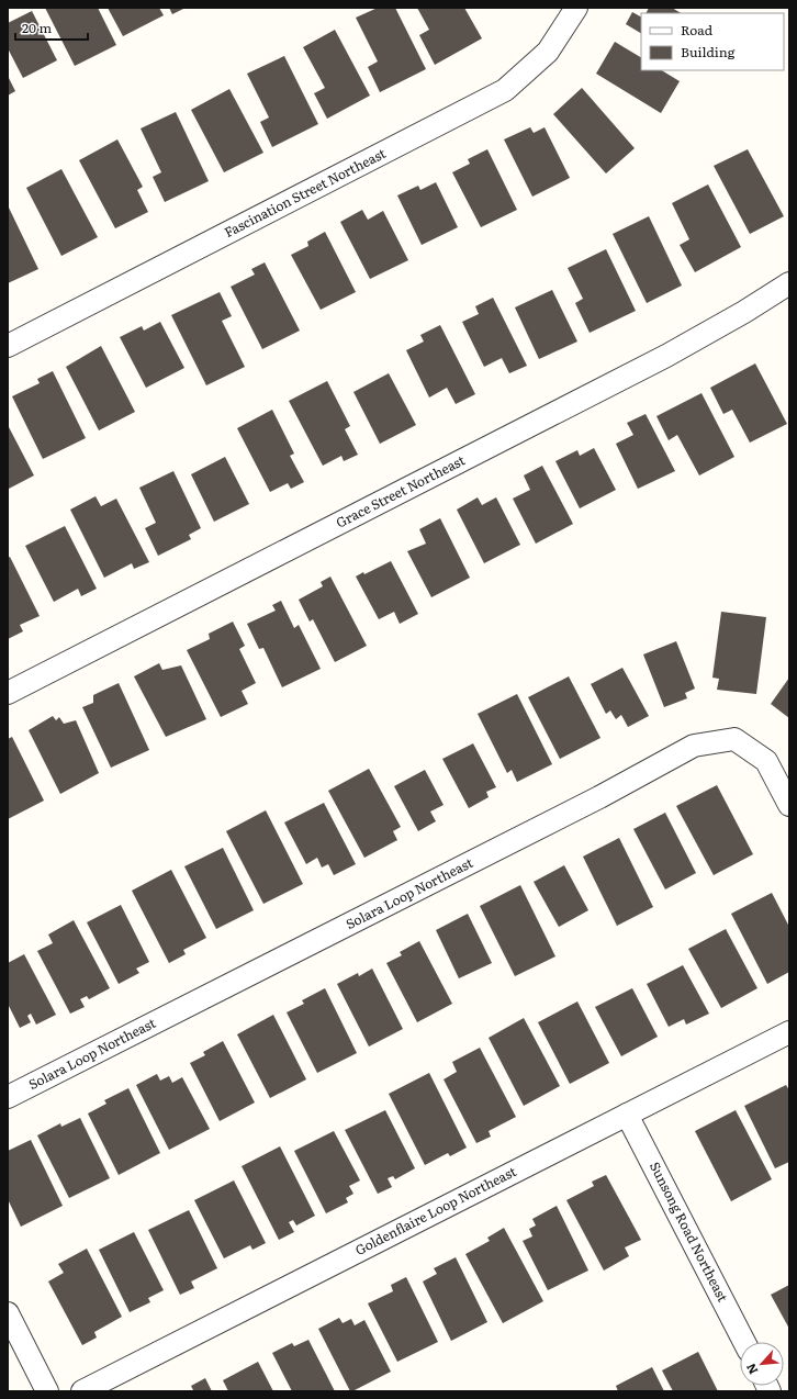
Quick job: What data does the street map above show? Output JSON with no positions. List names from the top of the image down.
{
  "streets": {
    "street": [
      "Fascination Street Northeast",
      "Grace Street Northeast",
      "Solara Loop Northeast",
      "Goldenflaire Loop Northeast",
      "Sunsong Road Northeast"
    ]
  },
  "crossings": [
    ["Goldenflaire Loop Northeast", "Sunsong Road Northeast"]
  ],
  "legend": ["Road", "Building"],
  "scale_bar": "20 m",
  "north": "bottom left"
}
